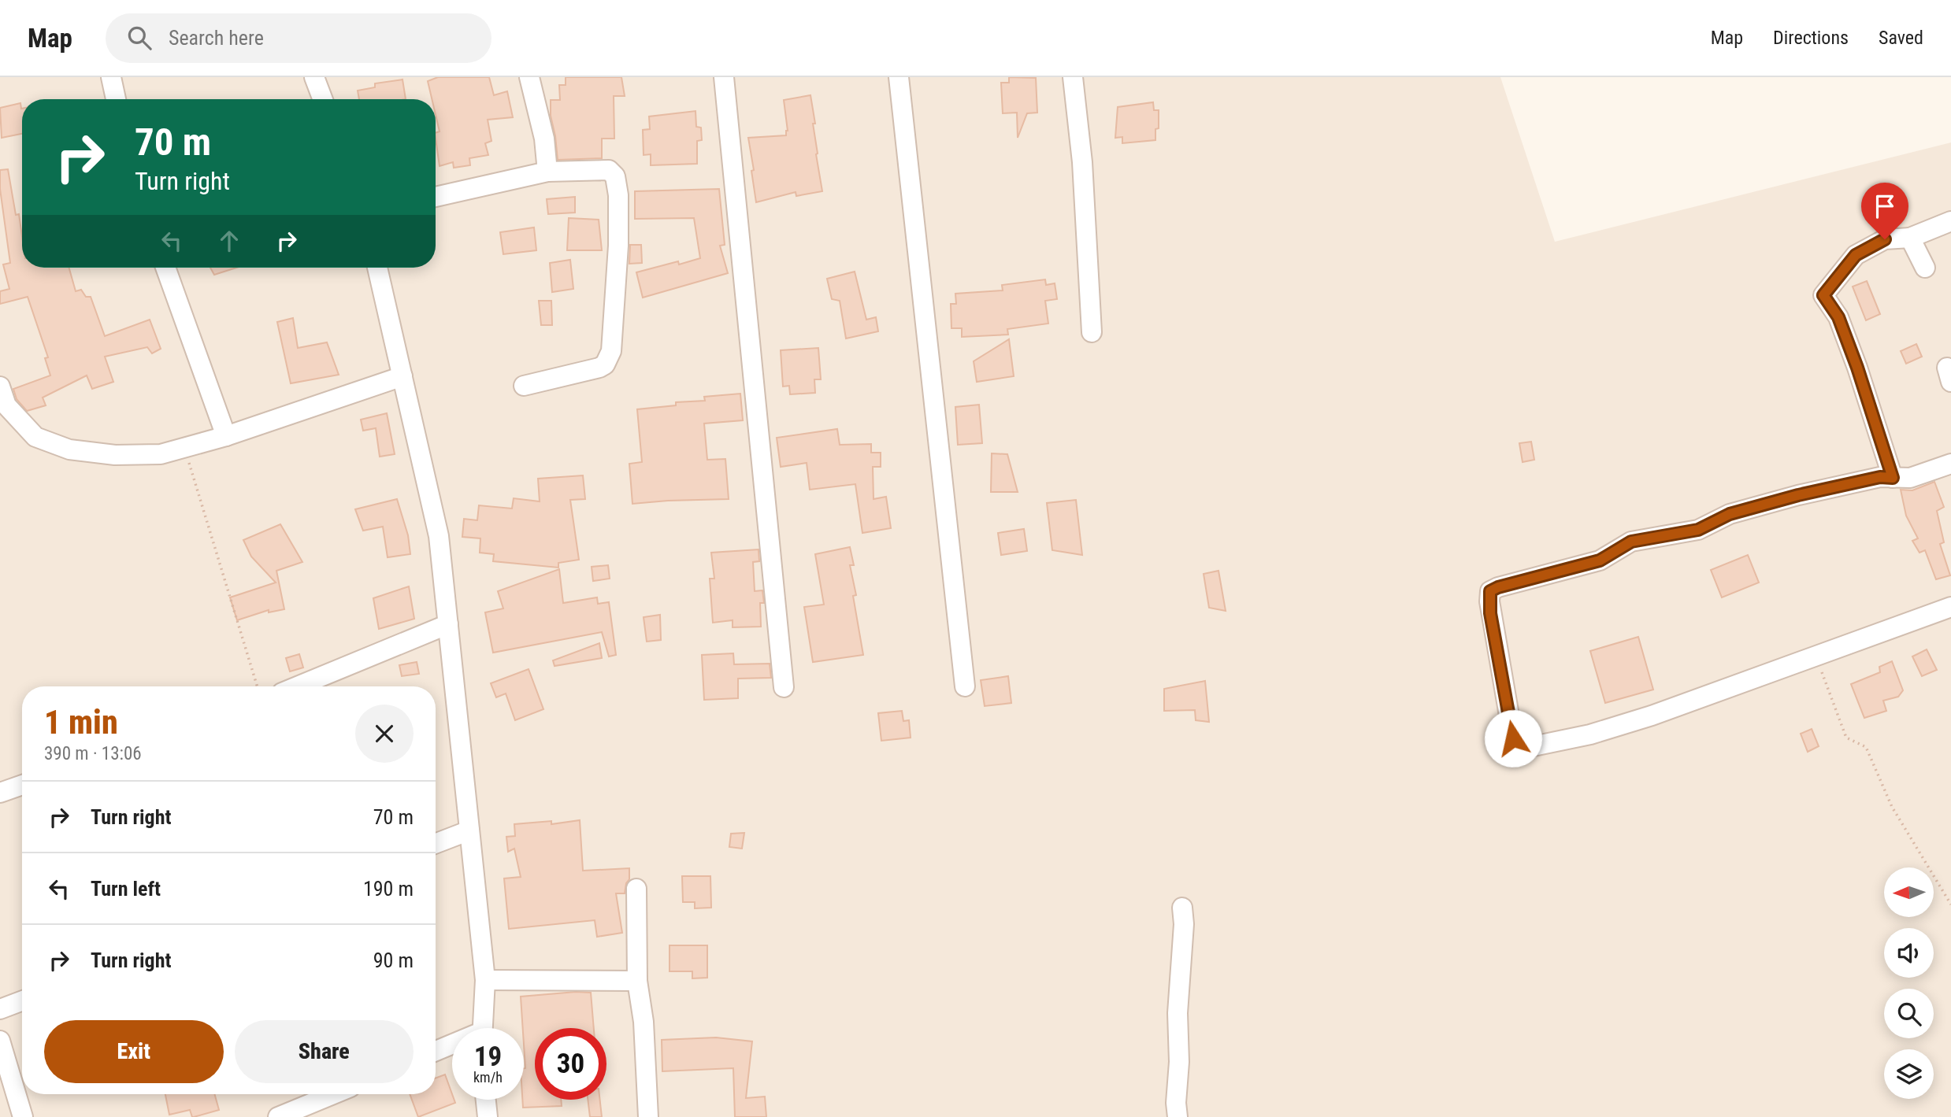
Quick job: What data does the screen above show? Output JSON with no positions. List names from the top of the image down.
{
  "north": "left",
  "page": {
    "header": "Map",
    "search": "Search here",
    "nav": ["Map", "Directions", "Saved"],
    "turn": ["70 m", "Turn right"],
    "heading": ["1 min", "390 m · 13:06"],
    "list": [
      {
        "name": "Turn right",
        "value": "70 m"
      },
      {
        "name": "Turn left",
        "value": "190 m"
      },
      {
        "name": "Turn right",
        "value": "90 m"
      }
    ],
    "buttons": ["Exit", "Share"],
    "speed": "19 km/h",
    "limit": "30"
  }
}
